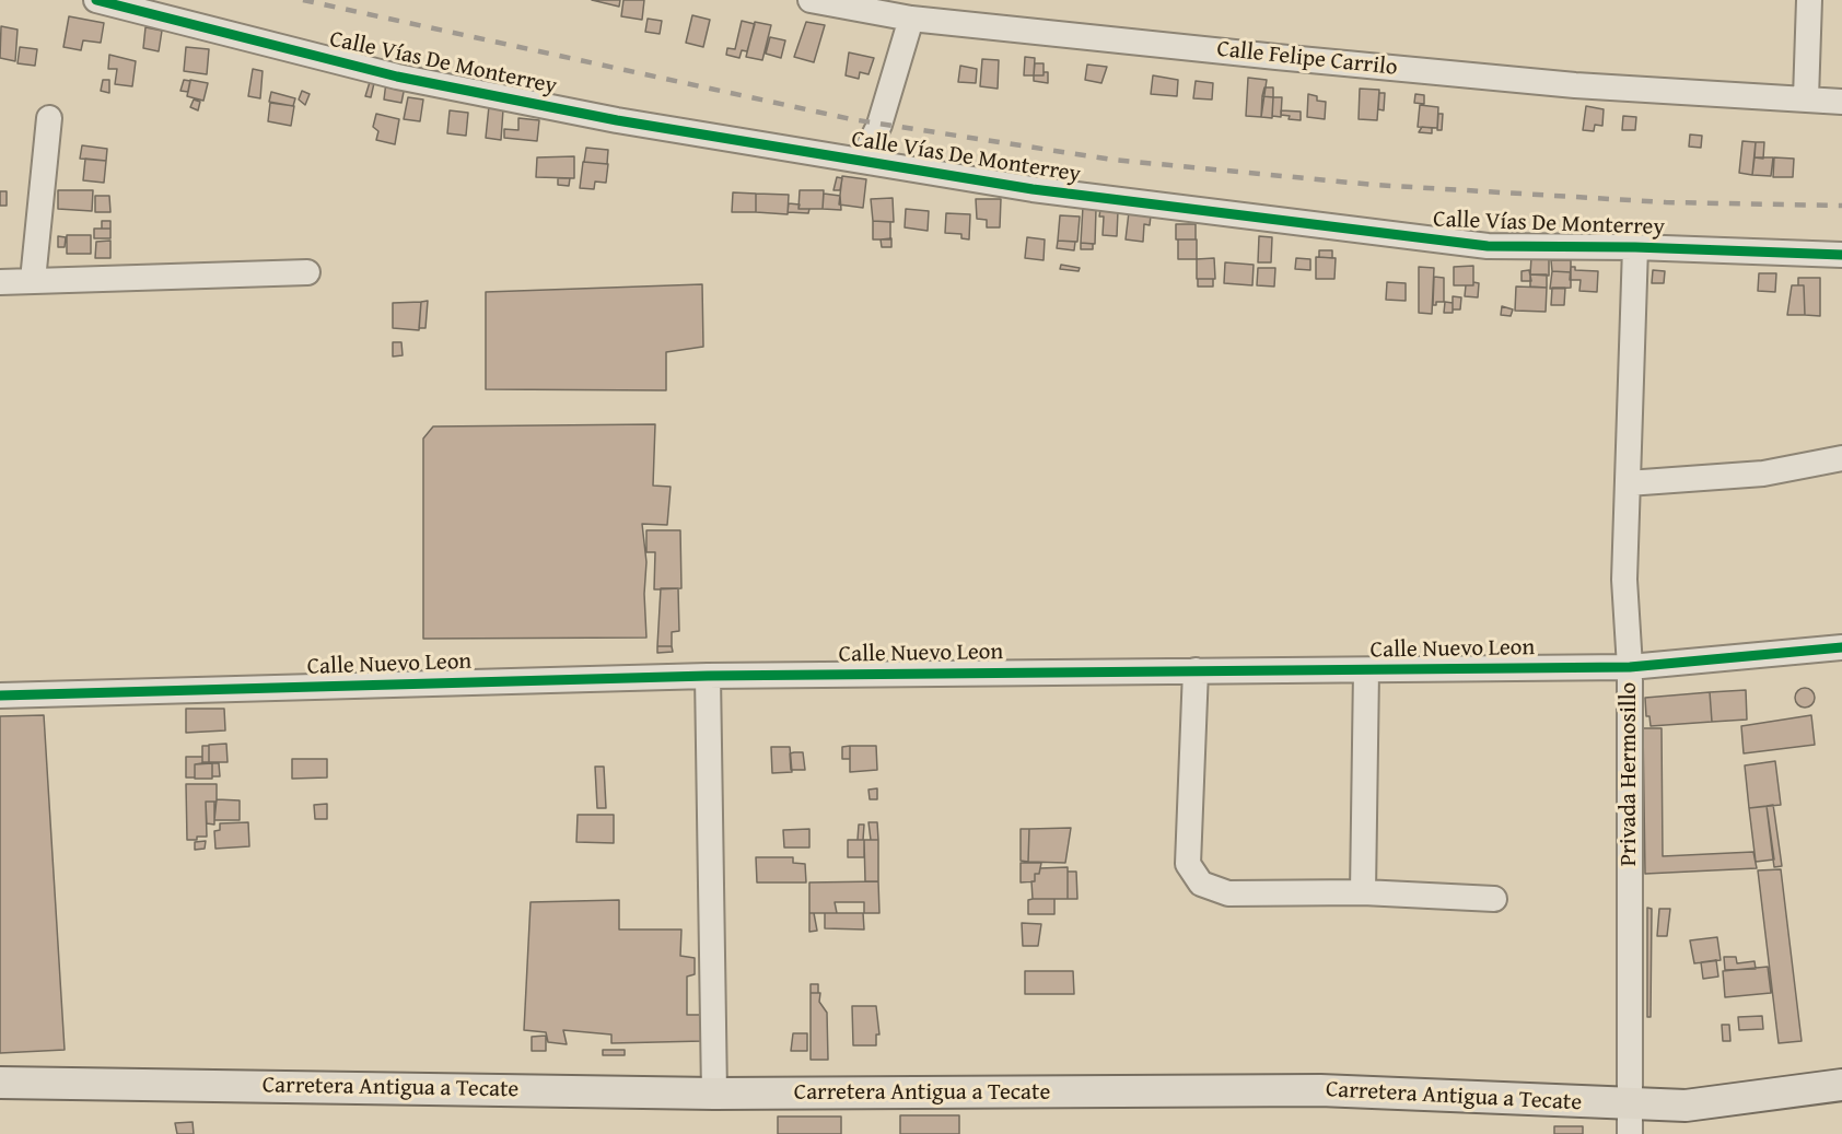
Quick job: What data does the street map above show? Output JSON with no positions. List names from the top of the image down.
{
  "streets": {
    "main road": ["Carretera Antigua a Tecate"],
    "street": [
      "Calle Felipe Carrilo",
      "Calle Vías De Monterrey",
      "Calle Nuevo Leon",
      "Privada Hermosillo"
    ]
  },
  "crossings": [
    ["Calle Vías De Monterrey", "Privada Hermosillo"],
    ["Calle Nuevo Leon", "Privada Hermosillo"],
    ["Privada Hermosillo", "Carretera Antigua a Tecate"]
  ]
}
